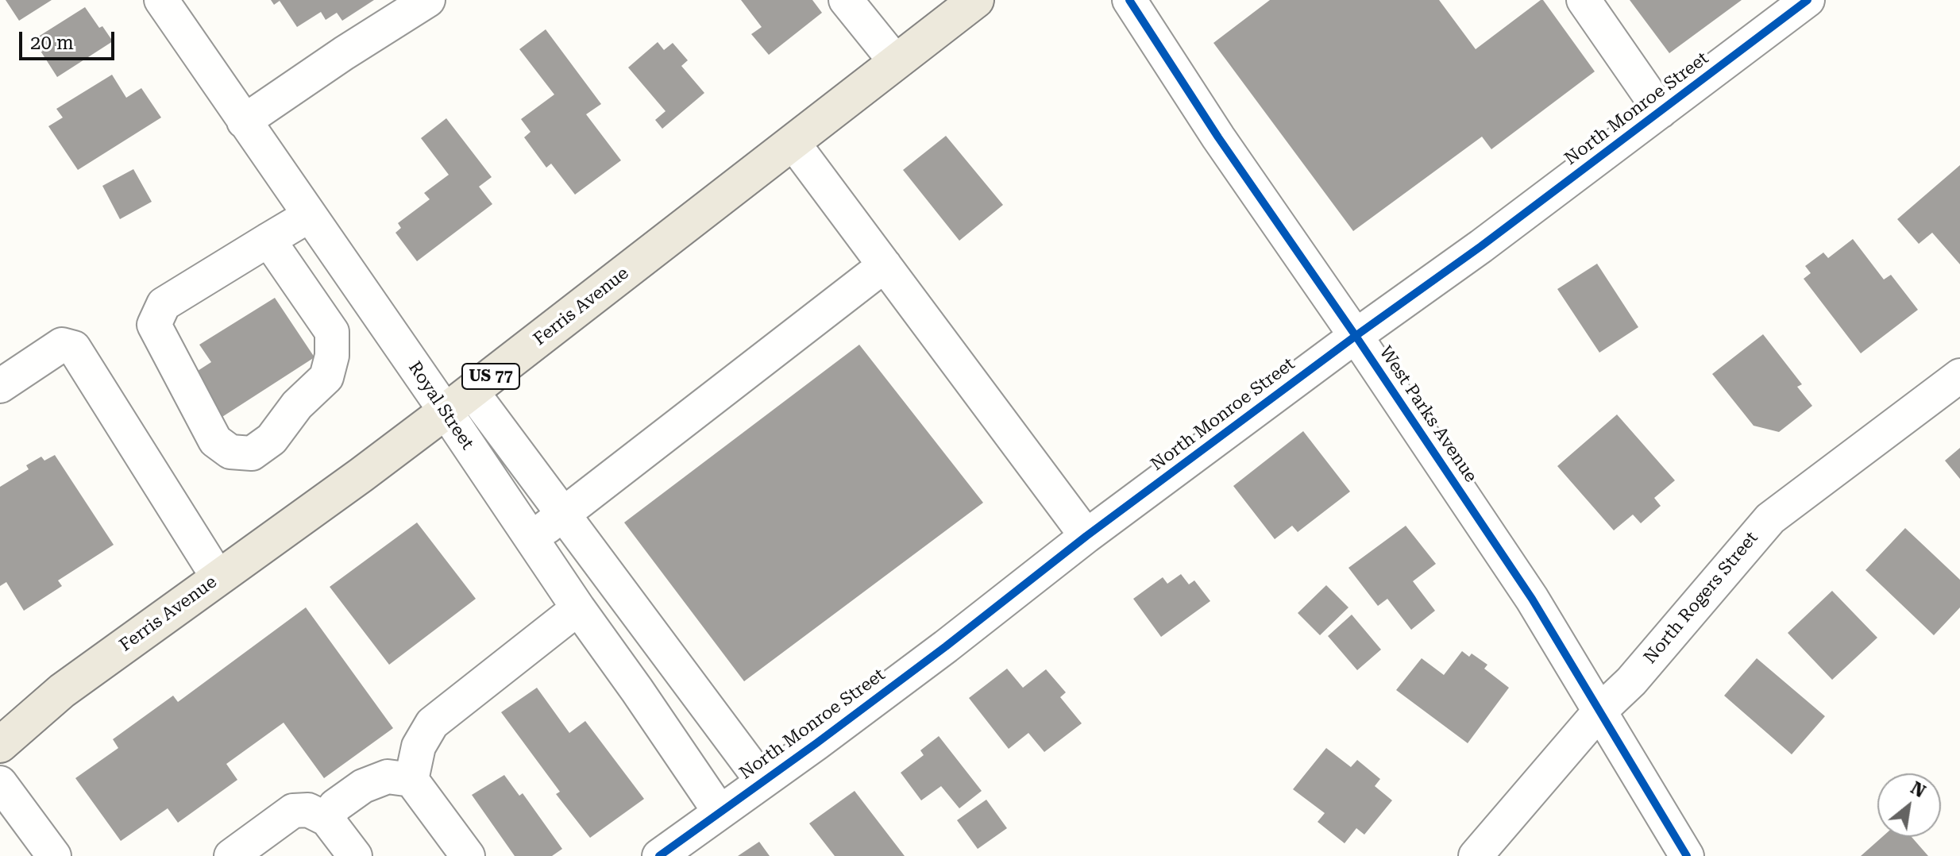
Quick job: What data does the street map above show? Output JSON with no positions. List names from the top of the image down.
{
  "streets": {
    "main road": ["Ferris Avenue", "US 77"],
    "street": [
      "North Monroe Street",
      "Royal Street",
      "West Parks Avenue",
      "North Rogers Street"
    ]
  },
  "crossings": [
    ["North Monroe Street", "Royal Street"],
    ["North Monroe Street", "West Parks Avenue"],
    ["Ferris Avenue", "Royal Street"],
    ["West Parks Avenue", "North Rogers Street"]
  ],
  "scale_bar": "20 m",
  "north": "top right"
}
